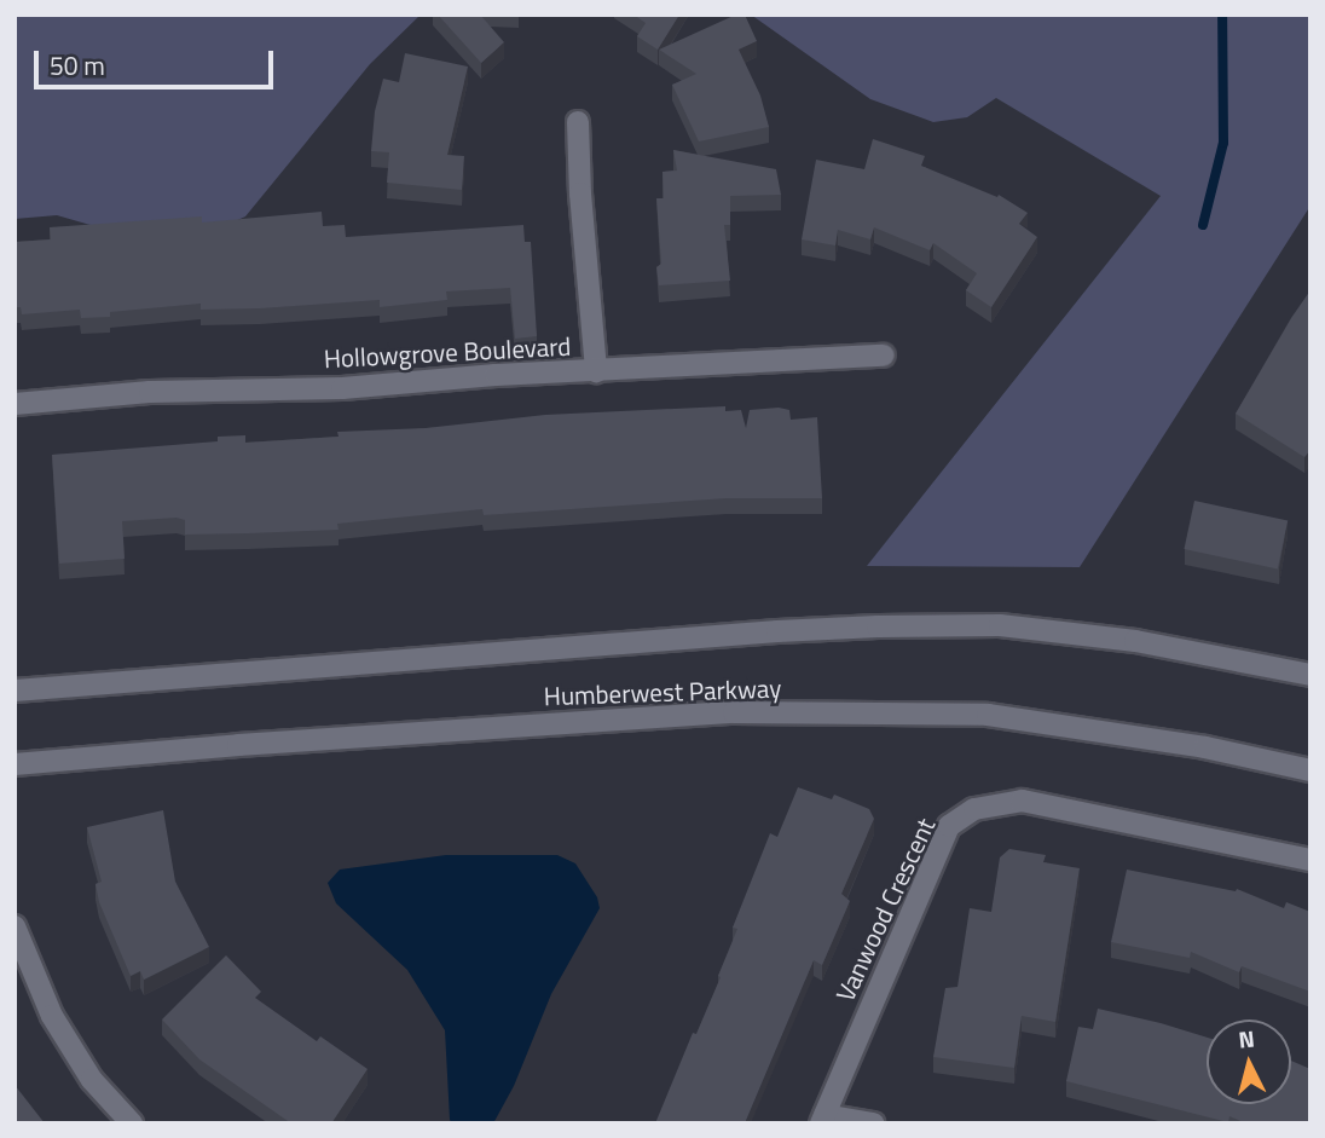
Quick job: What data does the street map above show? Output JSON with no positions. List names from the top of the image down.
{
  "streets": {
    "main road": ["Hollowgrove Boulevard", "Humberwest Parkway", "Vanwood Crescent"]
  },
  "scale_bar": "50 m",
  "north": "top"
}
